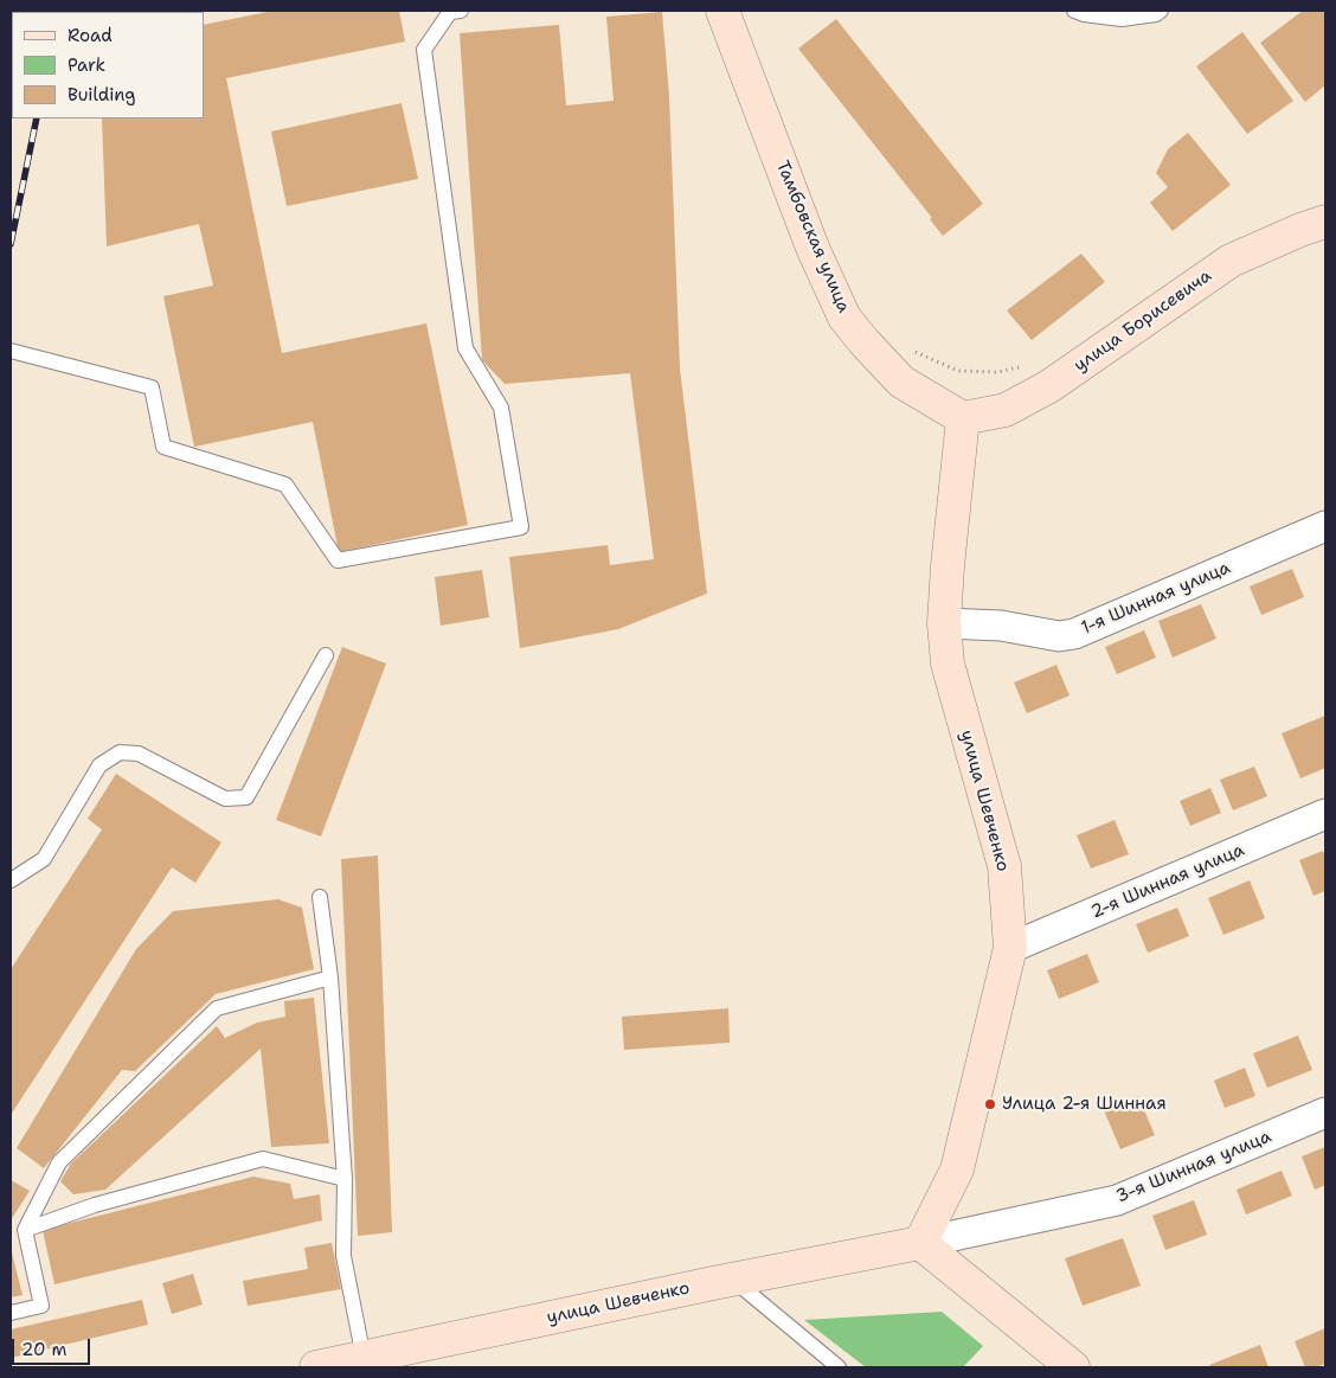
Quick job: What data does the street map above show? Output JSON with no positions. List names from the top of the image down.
{
  "streets": {
    "street": [
      "Тамбовская улица",
      "улица Борисевича",
      "1-я Шинная улица",
      "улица Шевченко",
      "2-я Шинная улица",
      "3-я Шинная улица"
    ]
  },
  "crossings": [
    ["Тамбовская улица", "улица Борисевича"],
    ["Тамбовская улица", "улица Шевченко"],
    ["улица Борисевича", "улица Шевченко"],
    ["1-я Шинная улица", "улица Шевченко"],
    ["улица Шевченко", "2-я Шинная улица"],
    ["улица Шевченко", "3-я Шинная улица"]
  ],
  "places": ["Улица 2-я Шинная"],
  "legend": ["Road", "Park", "Building"],
  "scale_bar": "20 m"
}
